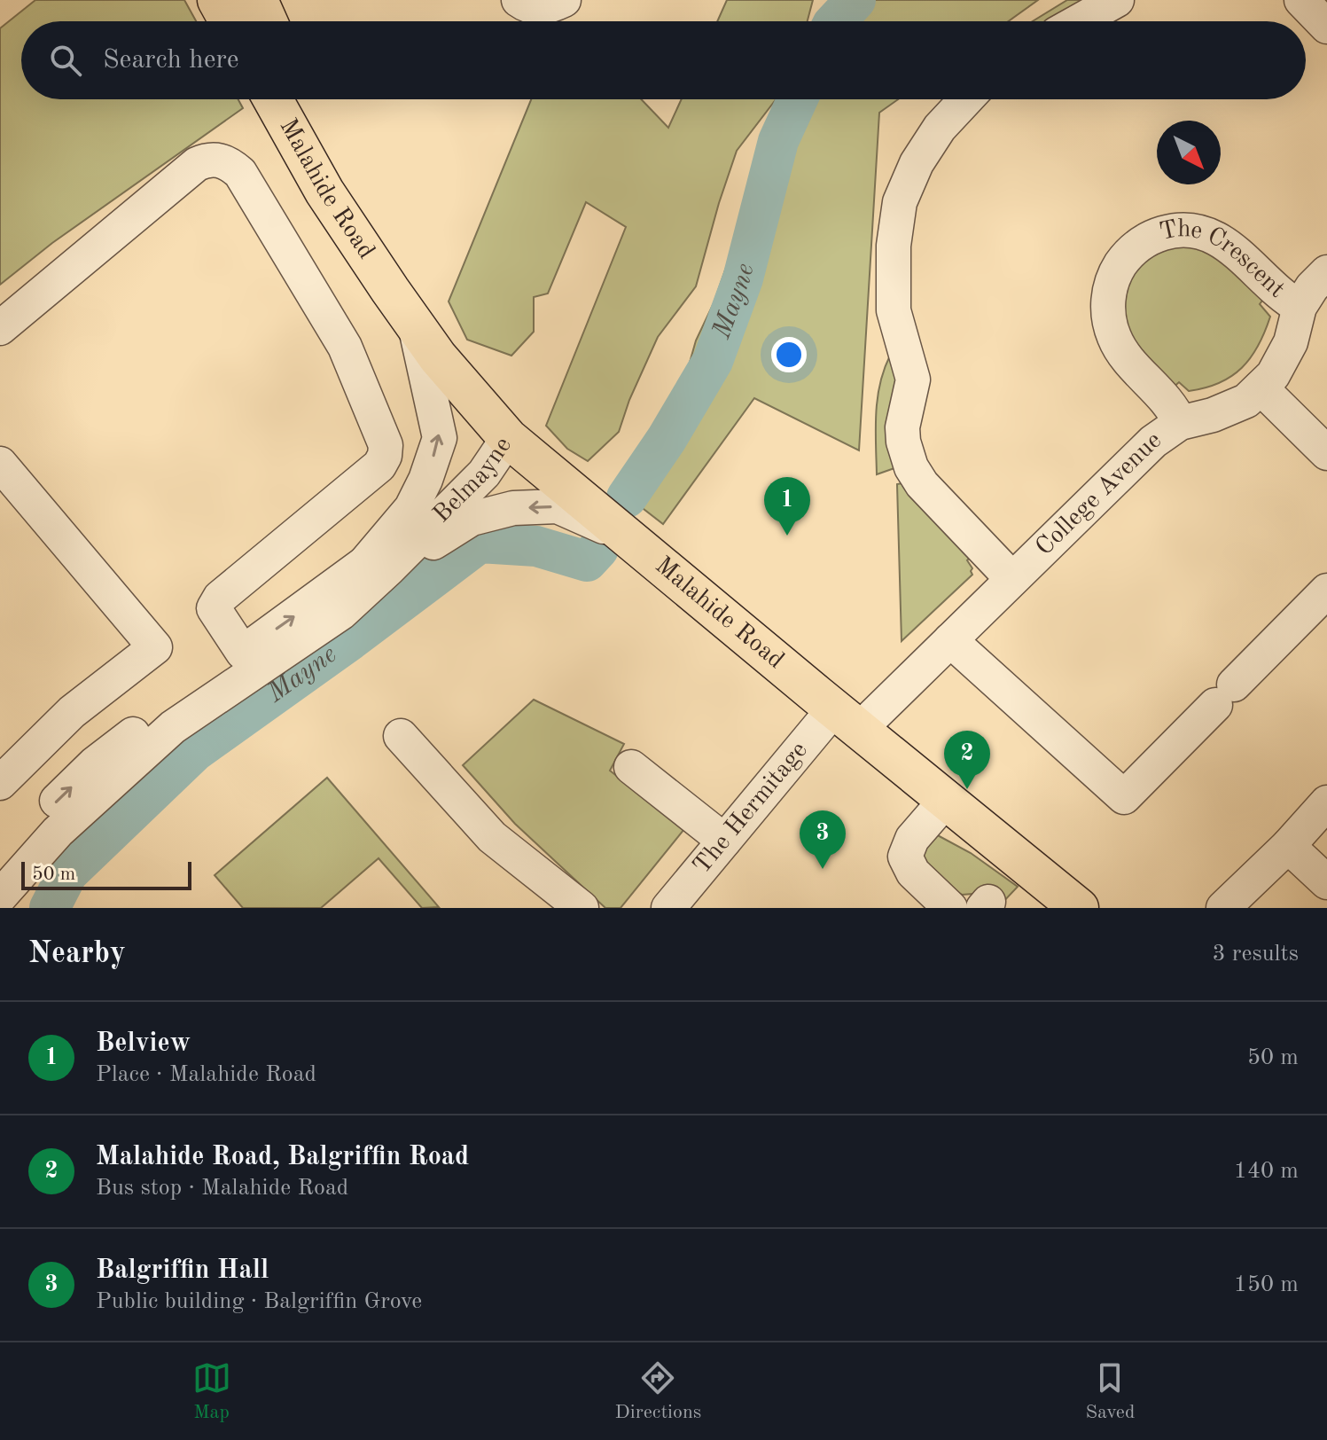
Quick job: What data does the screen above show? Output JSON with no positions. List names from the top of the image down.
{
  "streets": {
    "main road": ["Malahide Road"],
    "street": [
      "The Crescent",
      "Belmayne",
      "College Avenue",
      "The Hermitage"
    ]
  },
  "crossings": [
    ["Malahide Road", "Belmayne"],
    ["Malahide Road", "College Avenue"],
    ["Malahide Road", "The Hermitage"],
    ["The Crescent", "College Avenue"],
    ["College Avenue", "The Hermitage"]
  ],
  "water": ["Mayne"],
  "scale_bar": "50 m",
  "north": "bottom right",
  "page": {
    "search": "Search here",
    "pins": ["1", "2", "3"],
    "scale": "50 m",
    "heading": ["Nearby", "3 results"],
    "list": [
      {
        "mark": "1",
        "name": "Belview",
        "note": "Place · Malahide Road",
        "value": "50 m"
      },
      {
        "mark": "2",
        "name": "Malahide Road, Balgriffin Road",
        "note": "Bus stop · Malahide Road",
        "value": "140 m"
      },
      {
        "mark": "3",
        "name": "Balgriffin Hall",
        "note": "Public building · Balgriffin Grove",
        "value": "150 m"
      }
    ],
    "nav": ["Map", "Directions", "Saved"]
  }
}
